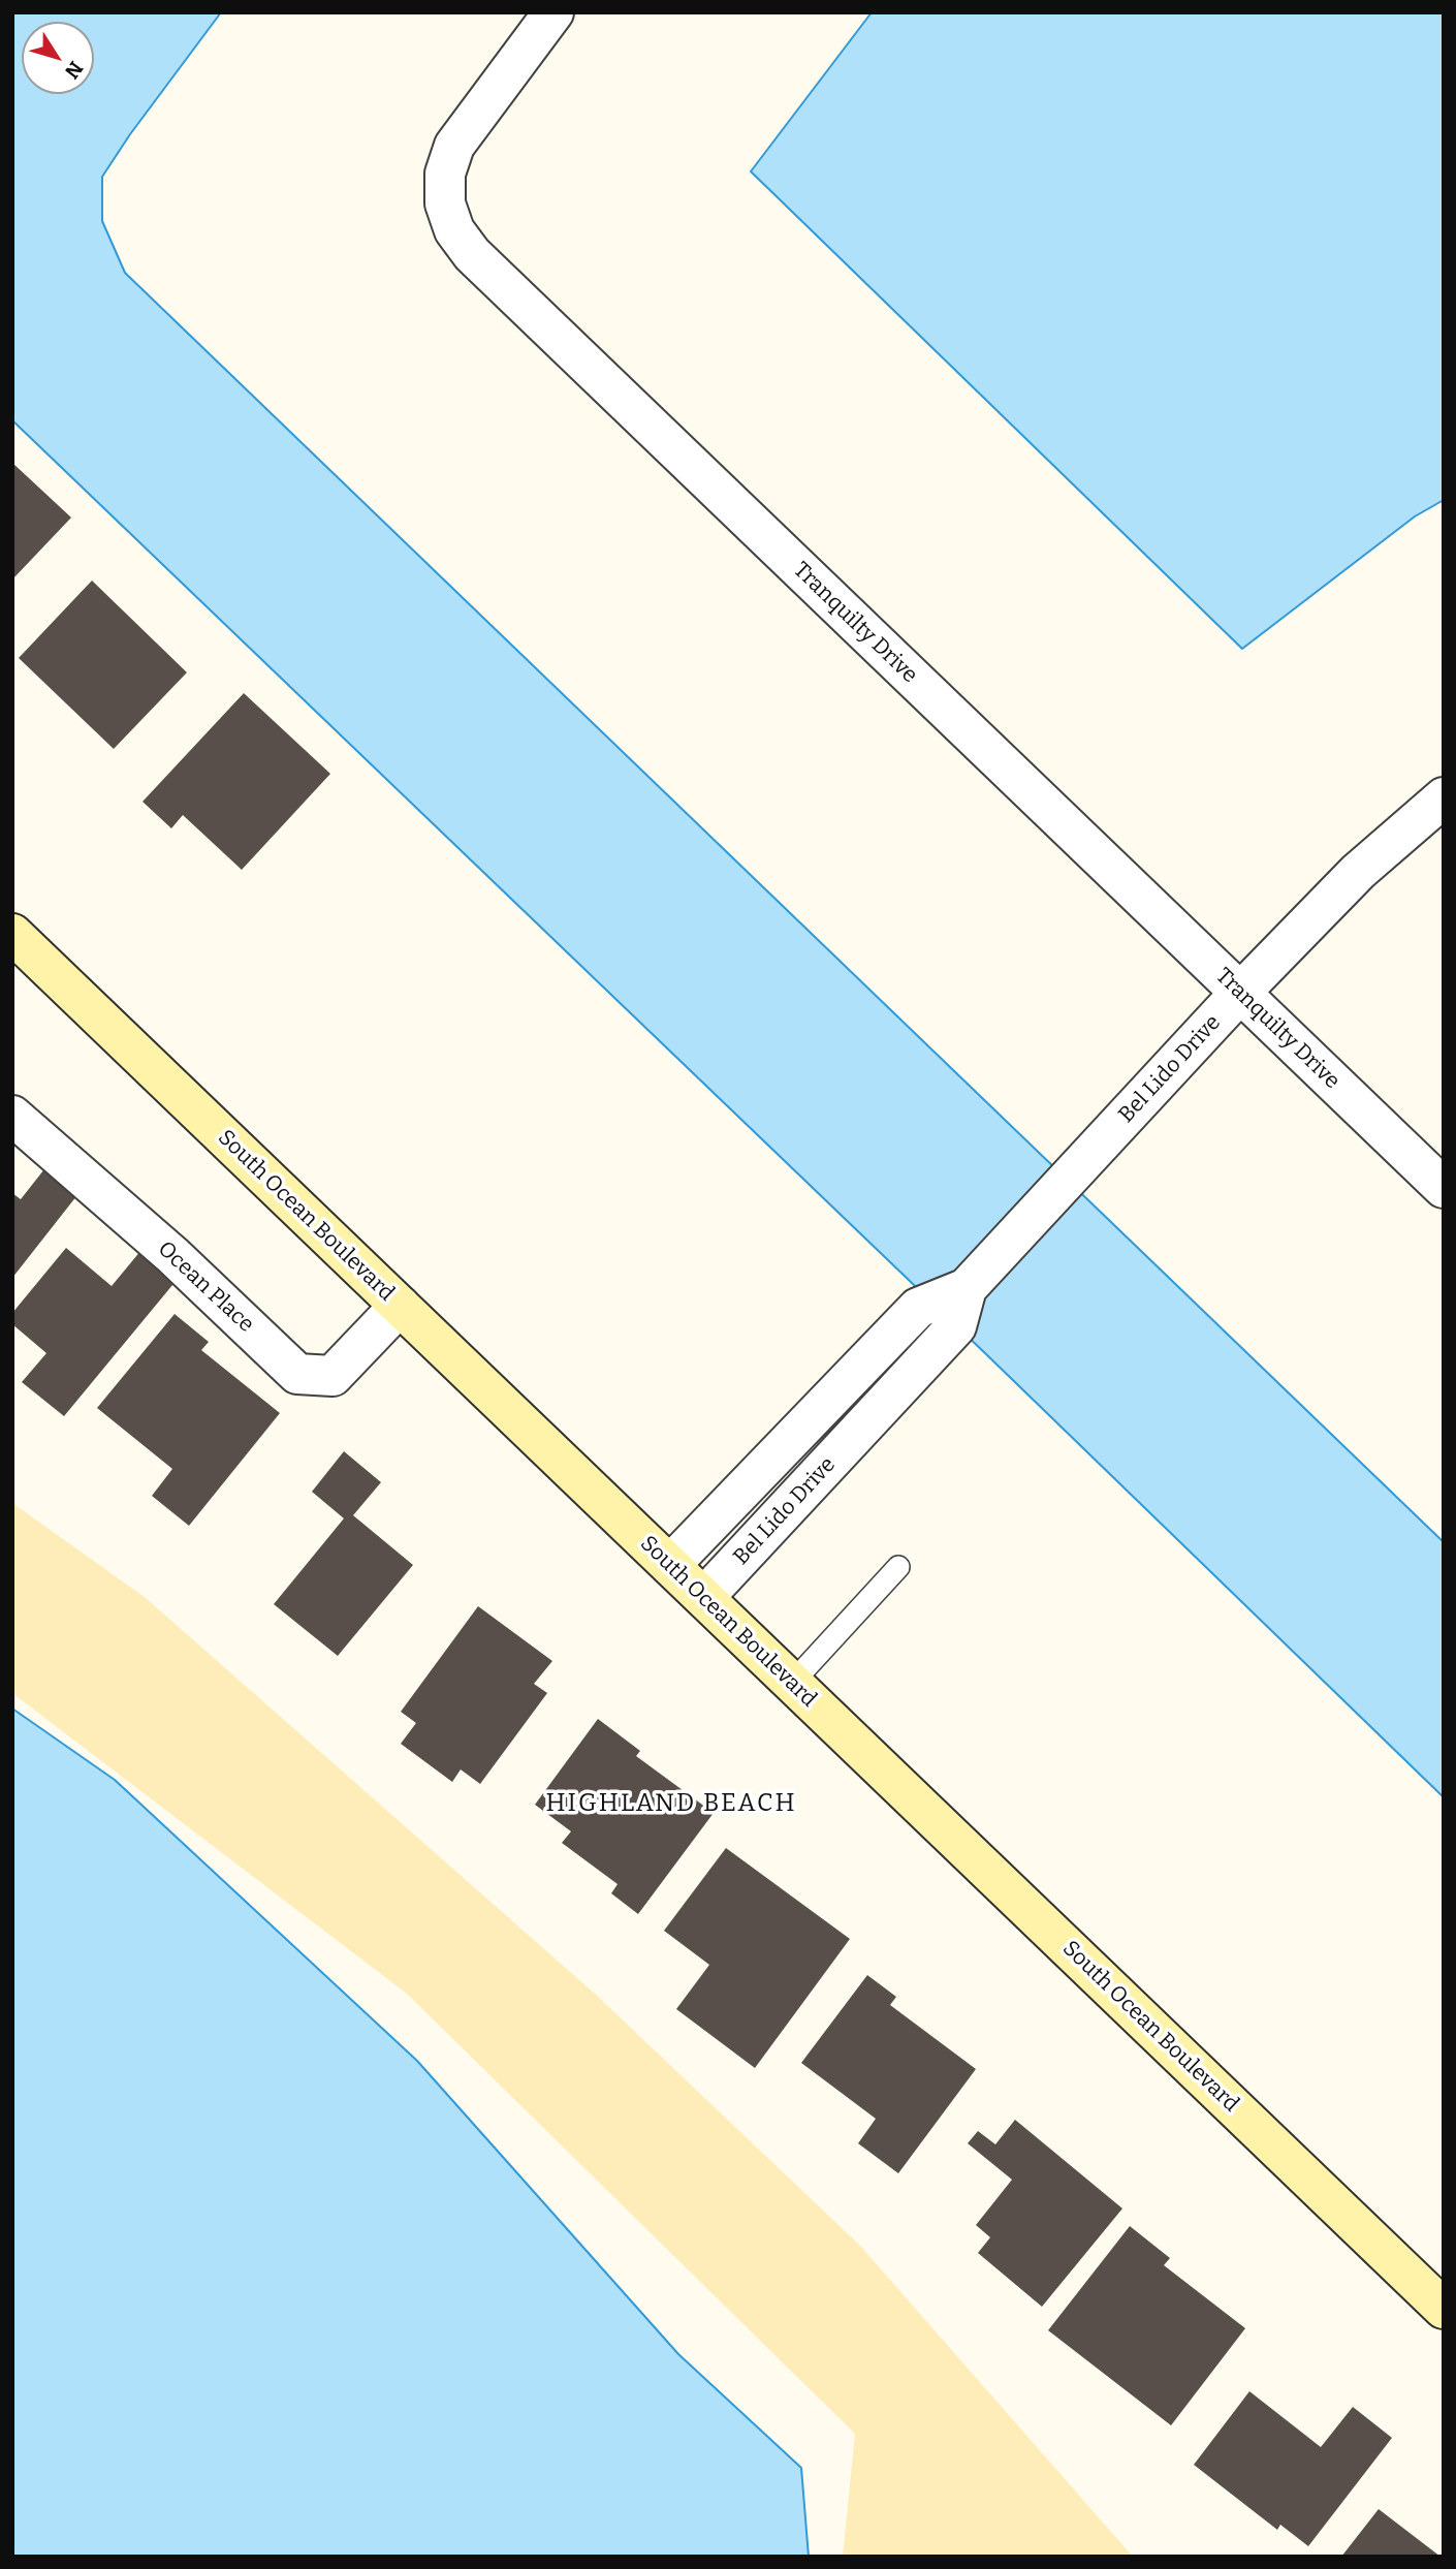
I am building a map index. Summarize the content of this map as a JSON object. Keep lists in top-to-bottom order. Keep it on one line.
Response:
{"streets":{"main road":["South Ocean Boulevard"],"street":["Tranquilty Drive","Bel Lido Drive","Ocean Place"]},"crossings":[["Tranquilty Drive","Bel Lido Drive"],["Bel Lido Drive","South Ocean Boulevard"],["South Ocean Boulevard","Ocean Place"]],"districts":["HIGHLAND BEACH"],"north":"bottom right"}
